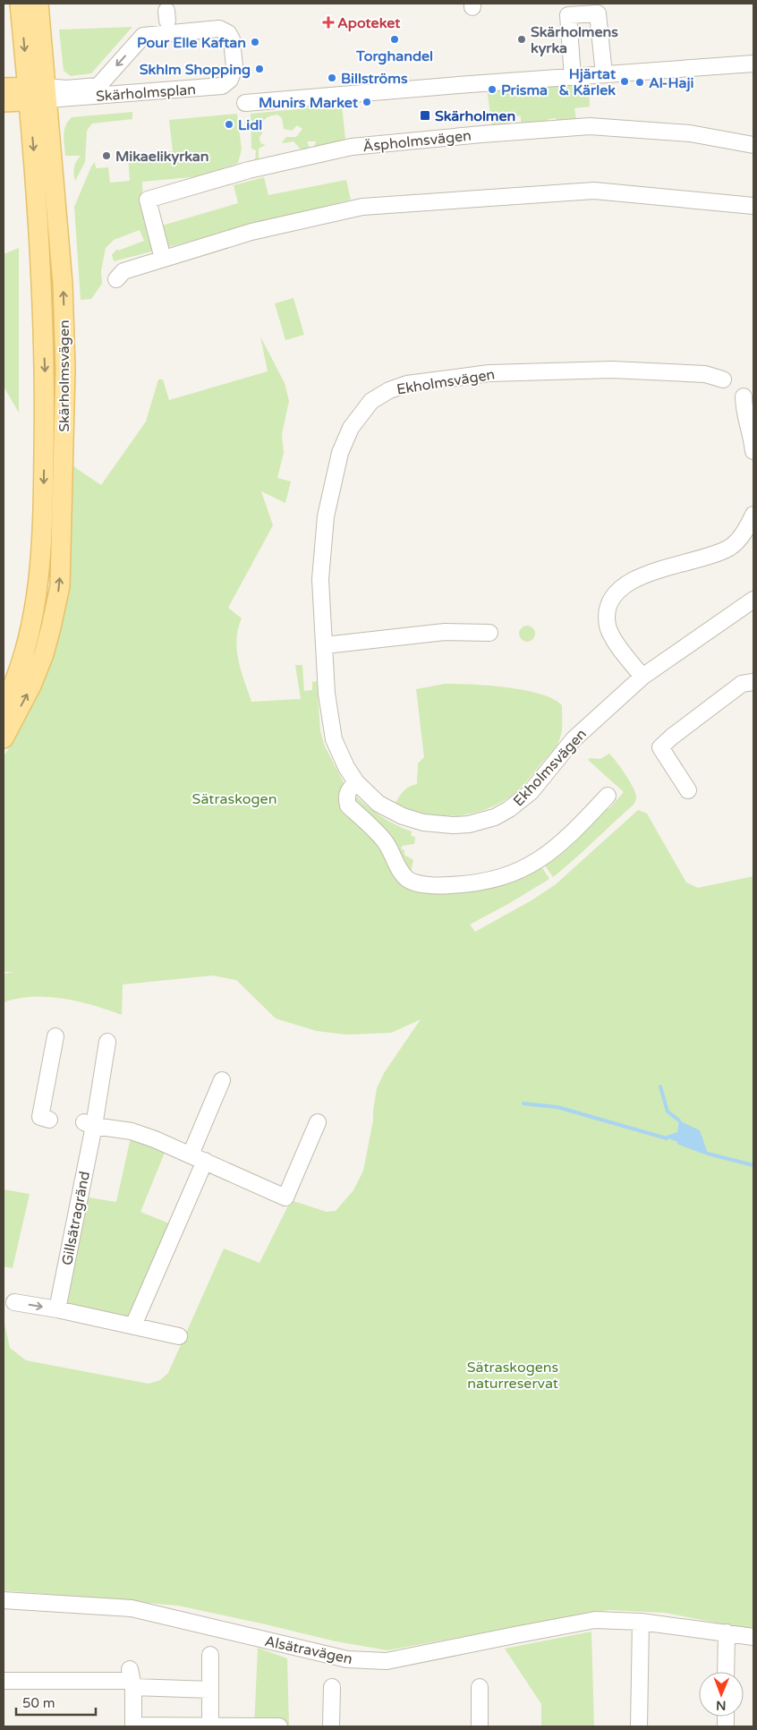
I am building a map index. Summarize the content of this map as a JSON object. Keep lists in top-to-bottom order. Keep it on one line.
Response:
{"streets":{"main road":["Skärholmsvägen"],"street":["Skärholmsplan","Äspholmsvägen","Ekholmsvägen","Gillsätragränd","Alsätravägen"]},"crossings":[["Skärholmsplan","Skärholmsvägen"]],"parks":["Sätraskogen","Sätraskogens naturreservat"],"places":{"health":["Apoteket"],"other":["Torghandel","Skärholmens kyrka","Pour Elle Kaftan","Skhlm Shopping","Billströms","Hjärtat & Kärlek","Al-Haji","Prisma","Munirs Market","Lidl","Mikaelikyrkan"],"transit":["Skärholmen"]},"scale_bar":"50 m","north":"bottom"}
